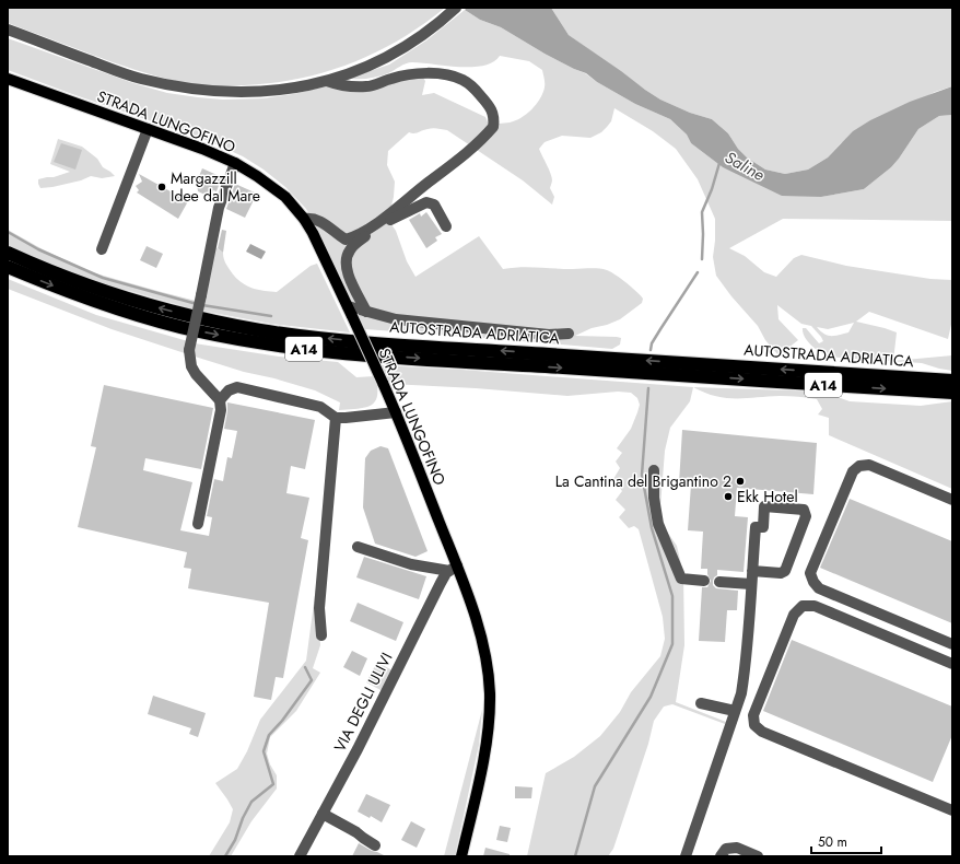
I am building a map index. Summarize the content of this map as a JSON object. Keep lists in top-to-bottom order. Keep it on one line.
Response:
{"streets":{"highway":["AUTOSTRADA ADRIATICA","A14"],"main road":["STRADA LUNGOFINO"],"street":["VIA DEGLI ULIVI"]},"crossings":[["STRADA LUNGOFINO","VIA DEGLI ULIVI"]],"water":["Saline"],"places":["Margazzill Idee dal Mare","La Cantina del Brigantino 2","Ekk Hotel"],"scale_bar":"50 m"}
